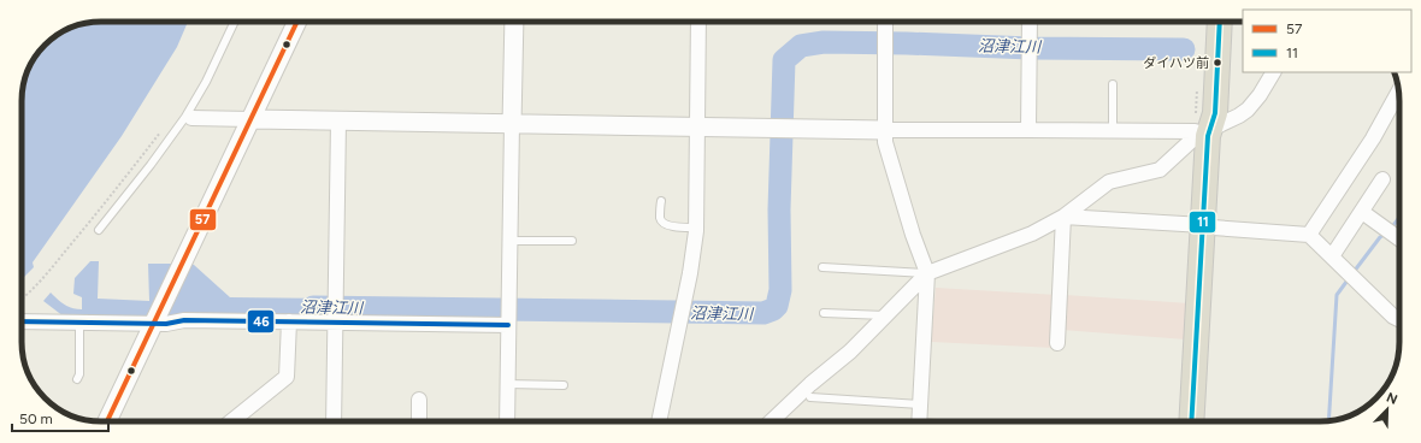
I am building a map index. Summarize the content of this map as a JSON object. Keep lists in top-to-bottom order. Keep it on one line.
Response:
{"water":["沼津江川"],"places":["ダイハツ前"],"lines":["transit line 57","transit line 11","transit line 46"],"legend":["57","11"],"scale_bar":"50 m","north":"top right"}
